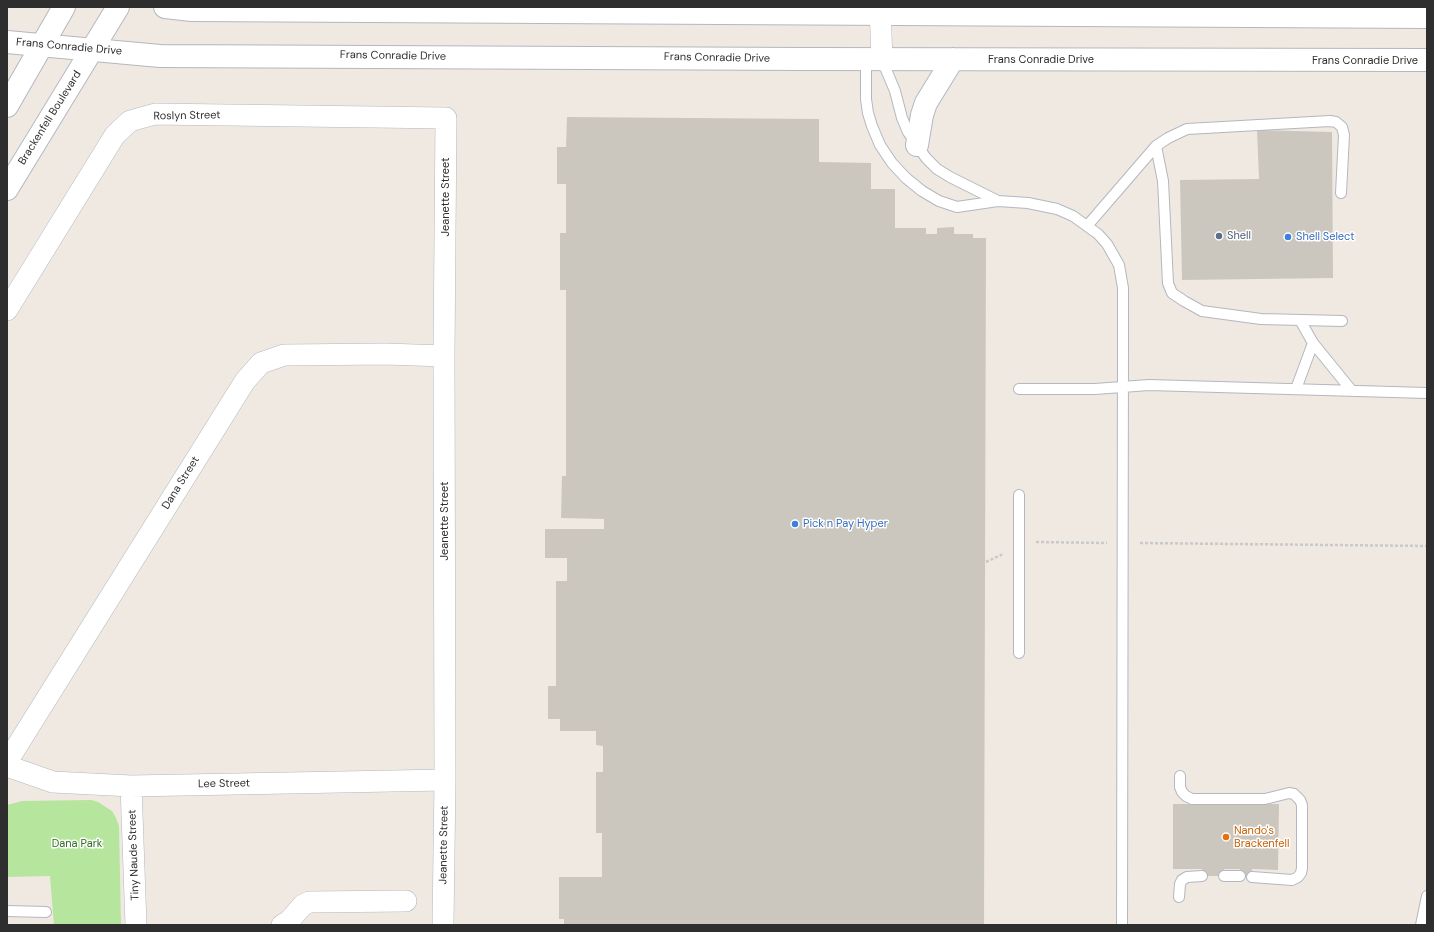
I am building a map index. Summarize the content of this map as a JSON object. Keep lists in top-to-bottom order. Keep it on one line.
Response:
{"streets":{"street":["Frans Conradie Drive","Roslyn Street","Brackenfell Boulevard","Jeanette Street","Dana Street","Lee Street","Tiny Naude Street"]},"crossings":[["Frans Conradie Drive","Brackenfell Boulevard"],["Roslyn Street","Jeanette Street"],["Jeanette Street","Dana Street"],["Jeanette Street","Lee Street"],["Lee Street","Tiny Naude Street"]],"parks":["Dana Park"],"places":["Shell","Shell Select","Pick n Pay Hyper","Nando's Brackenfell"]}
